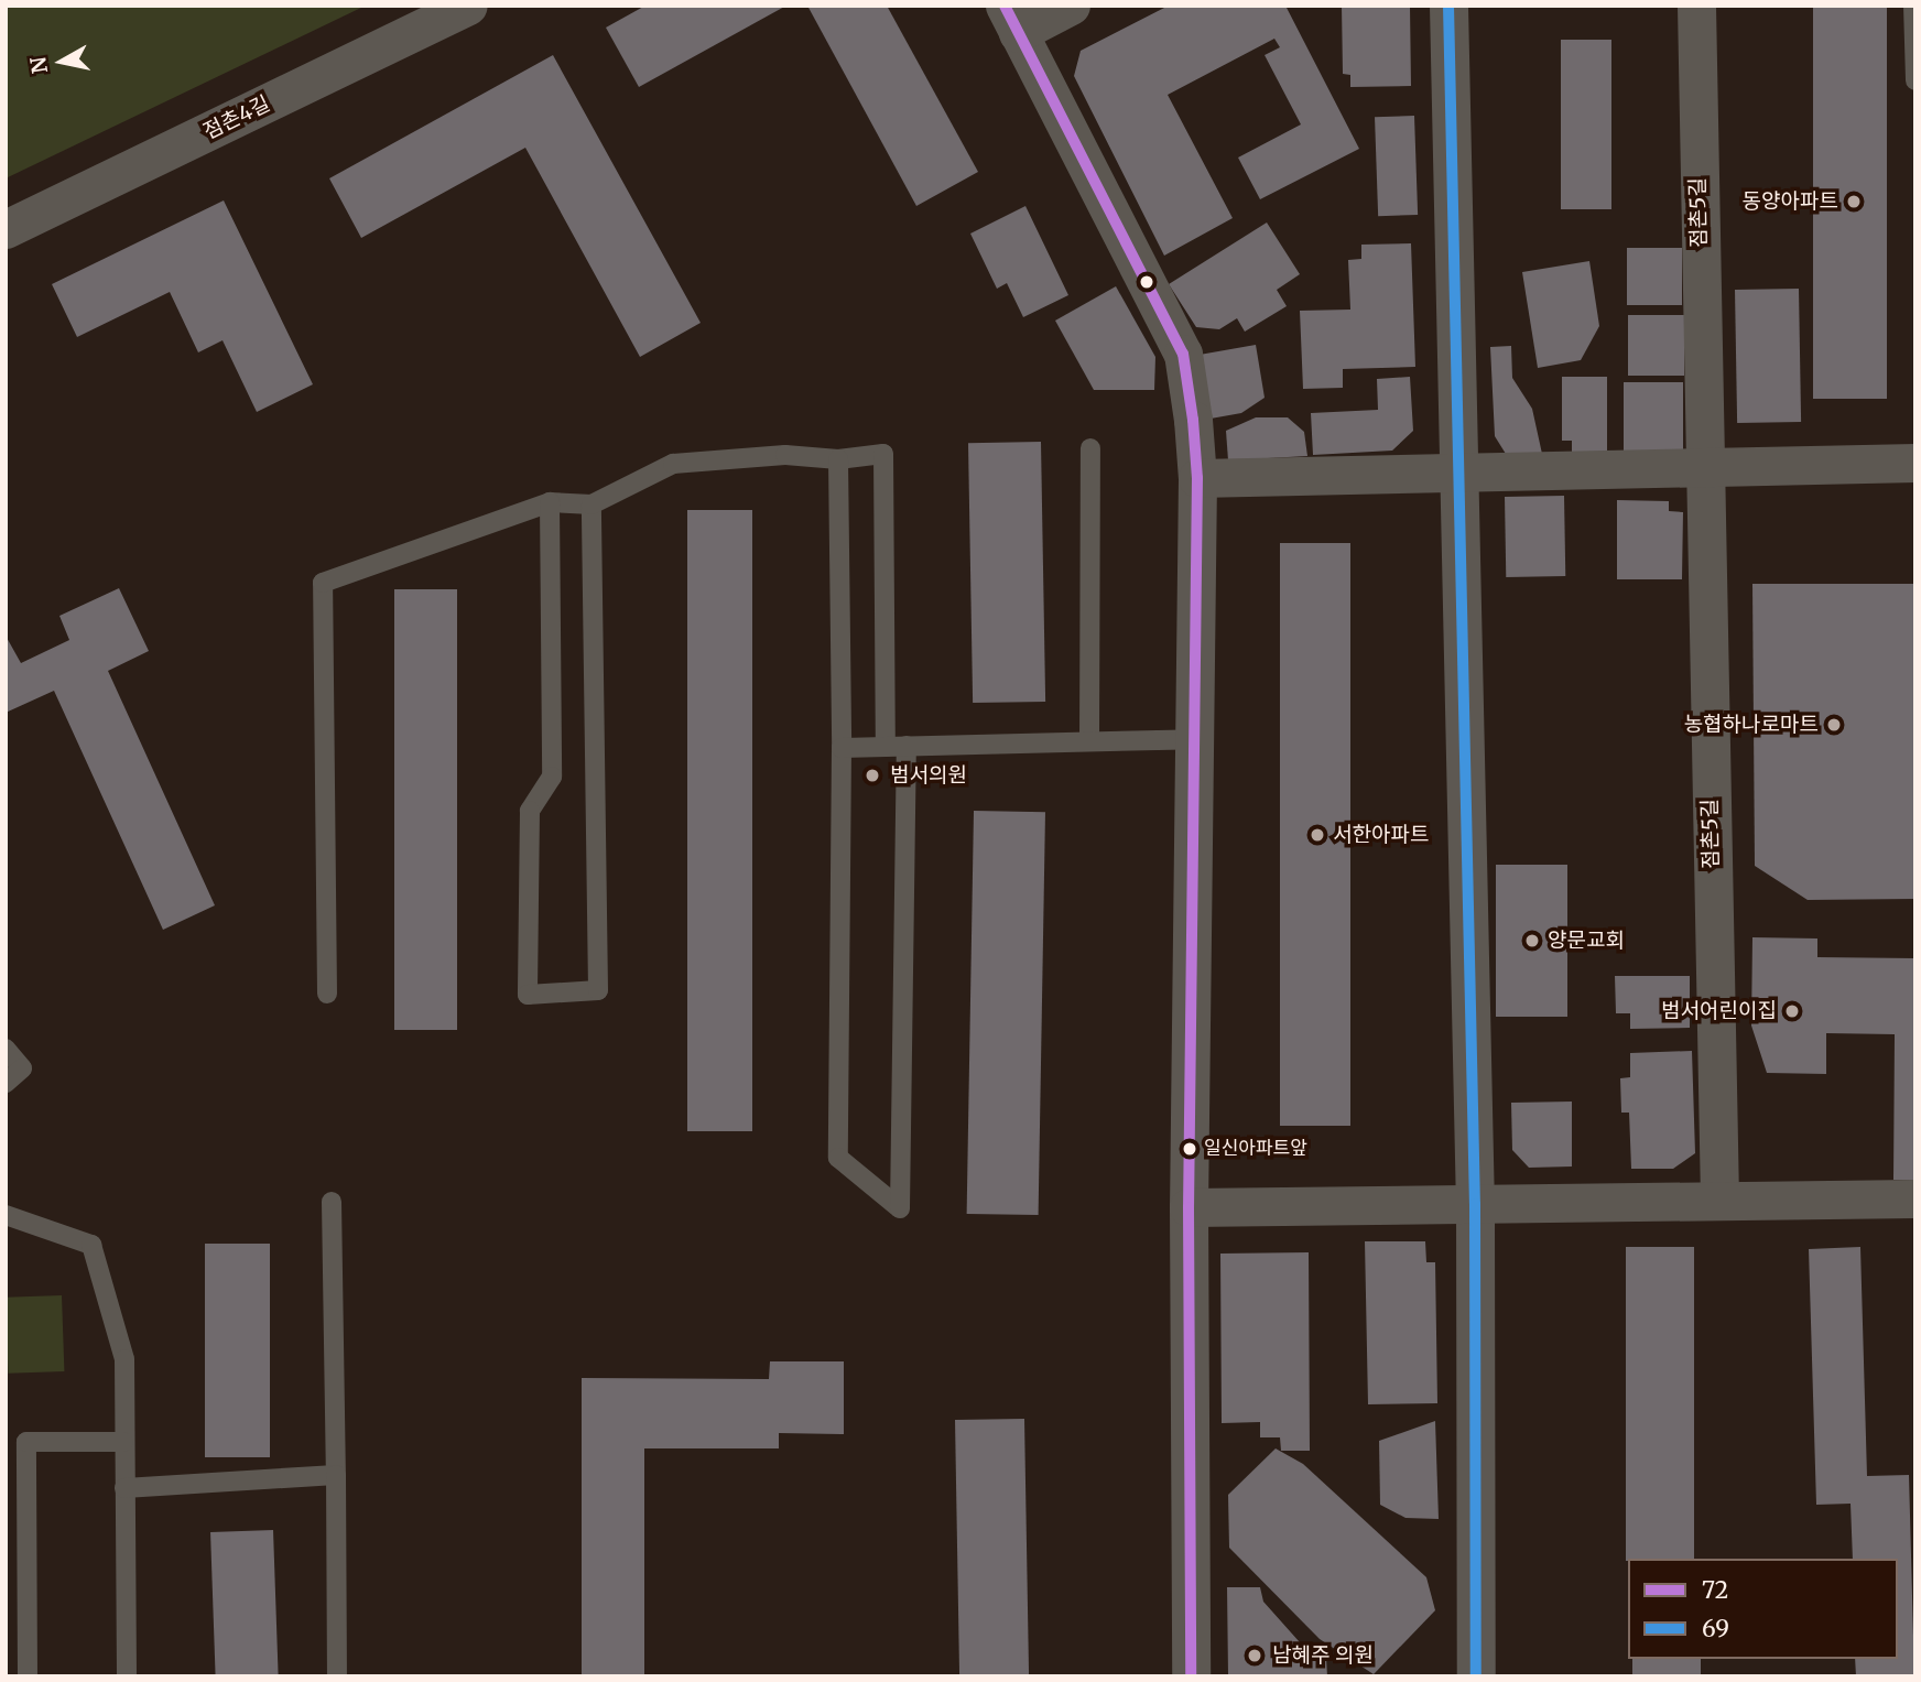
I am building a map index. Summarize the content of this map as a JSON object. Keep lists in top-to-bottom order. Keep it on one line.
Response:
{"streets":{"street":["점촌4길","점촌5길"]},"places":["동양아파트","농협하나로마트","범서의원","서한아파트","양문교회","범서어린이집","일신아파트앞","남혜주 의원"],"lines":["transit line 72","transit line 69"],"legend":["72","69"],"north":"left"}
